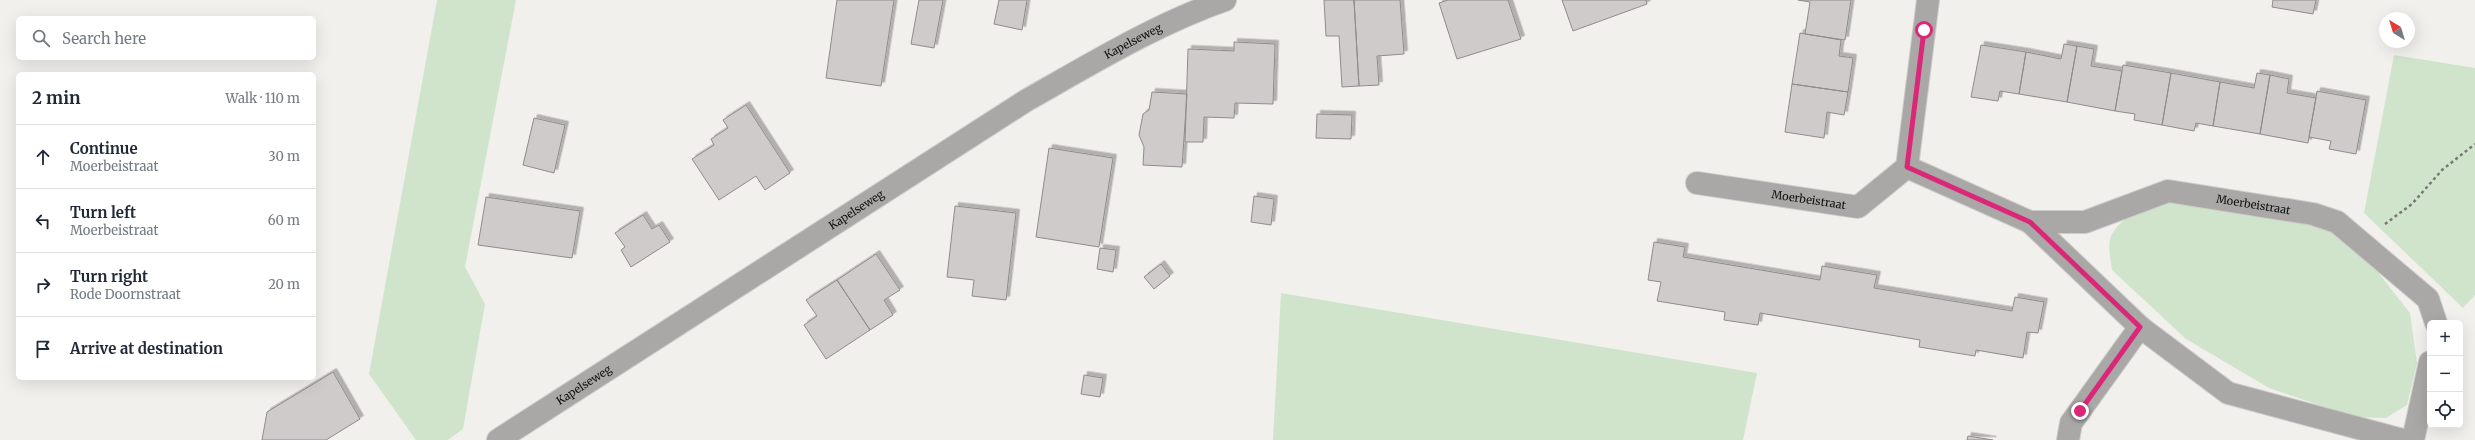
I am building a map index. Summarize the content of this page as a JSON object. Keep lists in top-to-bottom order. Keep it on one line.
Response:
{"streets":{"street":["Kapelseweg","Moerbeistraat"]},"north":"top left","page":{"search":"Search here","heading":["2 min","Walk · 110 m"],"list":[["Continue","Moerbeistraat","30 m"],["Turn left","Moerbeistraat","60 m"],["Turn right","Rode Doornstraat","20 m"],"Arrive at destination"],"map_buttons":["+","−"]}}
